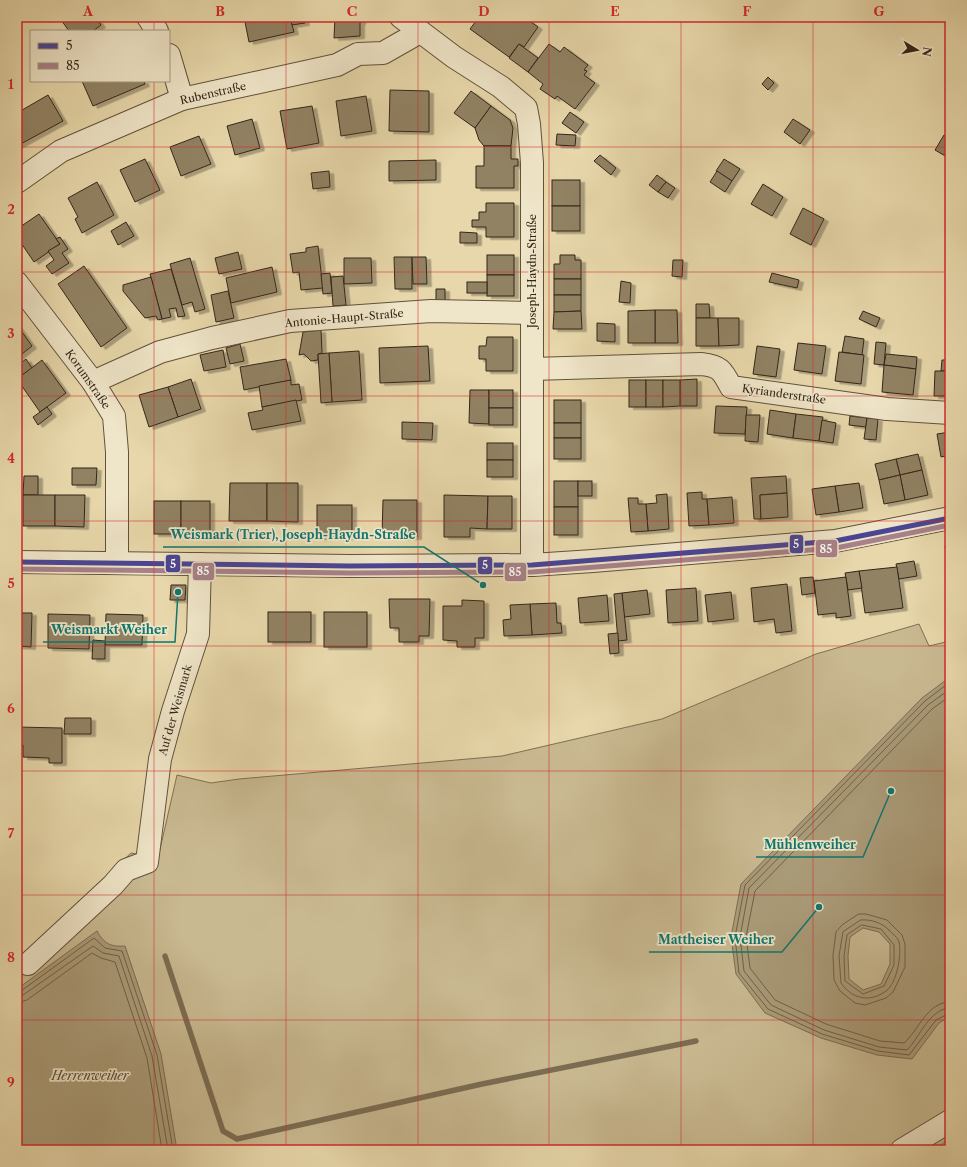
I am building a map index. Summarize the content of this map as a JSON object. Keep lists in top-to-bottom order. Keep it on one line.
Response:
{"streets":{"street":["Rubenstraße","Joseph-Haydn-Straße","Antonie-Haupt-Straße","Korumstraße","Kyrianderstraße","Auf der Weismark"]},"crossings":[["Rubenstraße","Joseph-Haydn-Straße"],["Joseph-Haydn-Straße","Antonie-Haupt-Straße"],["Joseph-Haydn-Straße","Kyrianderstraße"],["Antonie-Haupt-Straße","Korumstraße"]],"water":["Herrenweiher"],"places":["Weismark (Trier), Joseph-Haydn-Straße","Weismarkt Weiher","Mühlenweiher","Mattheiser Weiher"],"lines":["transit line 5","transit line 85"],"legend":["5","85"],"north":"right","grid":{"columns":["A","B","C","D","E","F","G"],"rows":["1","2","3","4","5","6","7","8","9"]}}
